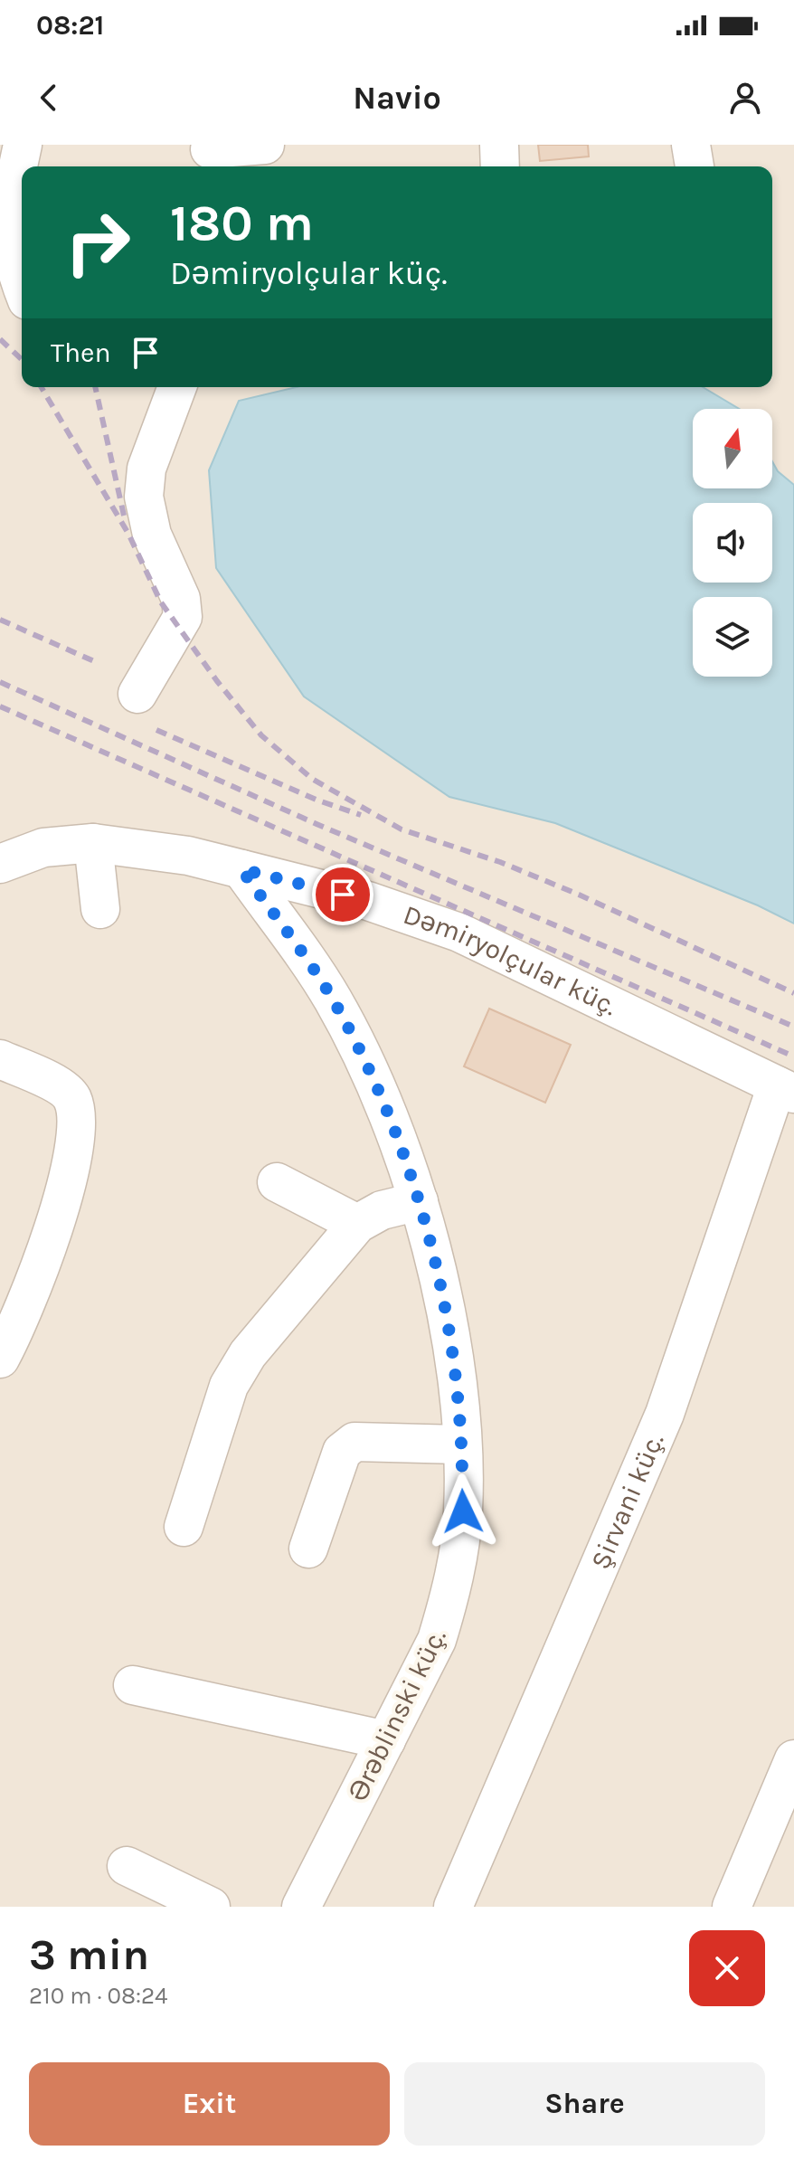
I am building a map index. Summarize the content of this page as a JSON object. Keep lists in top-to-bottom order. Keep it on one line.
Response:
{"streets":{"street":["Dəmiryolçular küç.","Şirvani küç.","Ərəblinski küç."]},"crossings":[["Dəmiryolçular küç.","Şirvani küç."],["Dəmiryolçular küç.","Ərəblinski küç."]],"north":"top","page":{"status":"08:21","header":"Navio","turn":["180 m","Dəmiryolçular küç."],"then":"Then","heading":["3 min","210 m · 08:24"],"buttons":["Exit","Share"]}}
